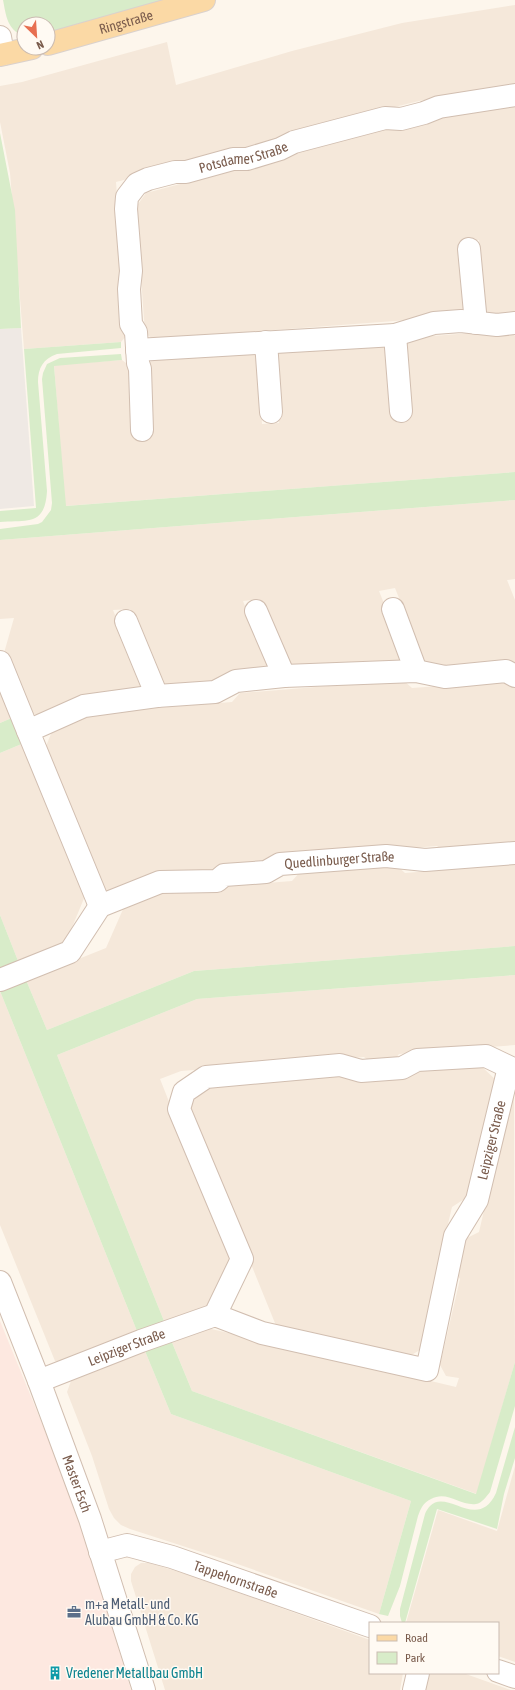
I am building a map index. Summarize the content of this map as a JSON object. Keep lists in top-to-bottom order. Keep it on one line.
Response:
{"streets":{"main road":["Ringstraße"],"street":["Potsdamer Straße","Quedlinburger Straße","Leipziger Straße","Master Esch","Tappehornstraße"]},"crossings":[["Leipziger Straße","Master Esch"],["Master Esch","Tappehornstraße"]],"places":{"office":["m+a Metall- und Alubau GmbH & Co. KG"],"building":["Vredener Metallbau GmbH"]},"legend":["Road","Park"],"north":"bottom right"}
